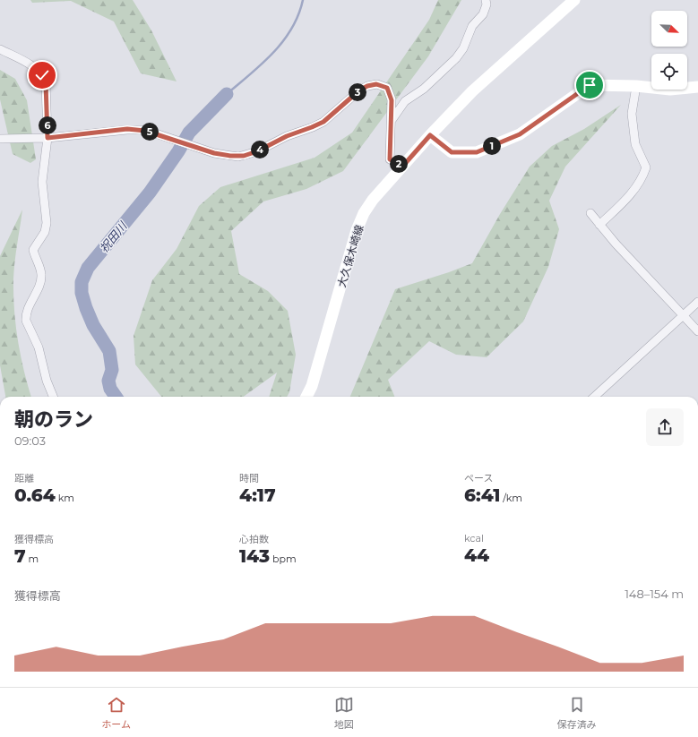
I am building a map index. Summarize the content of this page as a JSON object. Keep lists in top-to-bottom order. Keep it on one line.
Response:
{"streets":{"main road":["大久保木崎線"]},"water":["祝田川"],"north":"bottom right","page":{"pins":["3","6","5","1","4","2"],"heading":["朝のラン","09:03"],"stats":[["距離","0.64 km"],["時間","4:17"],["ペース","6:41 /km"],["獲得標高","7 m"],["心拍数","143 bpm"],["kcal","44"]],"chart":["獲得標高","148–154 m"],"tabs":["ホーム","地図","保存済み"]}}
